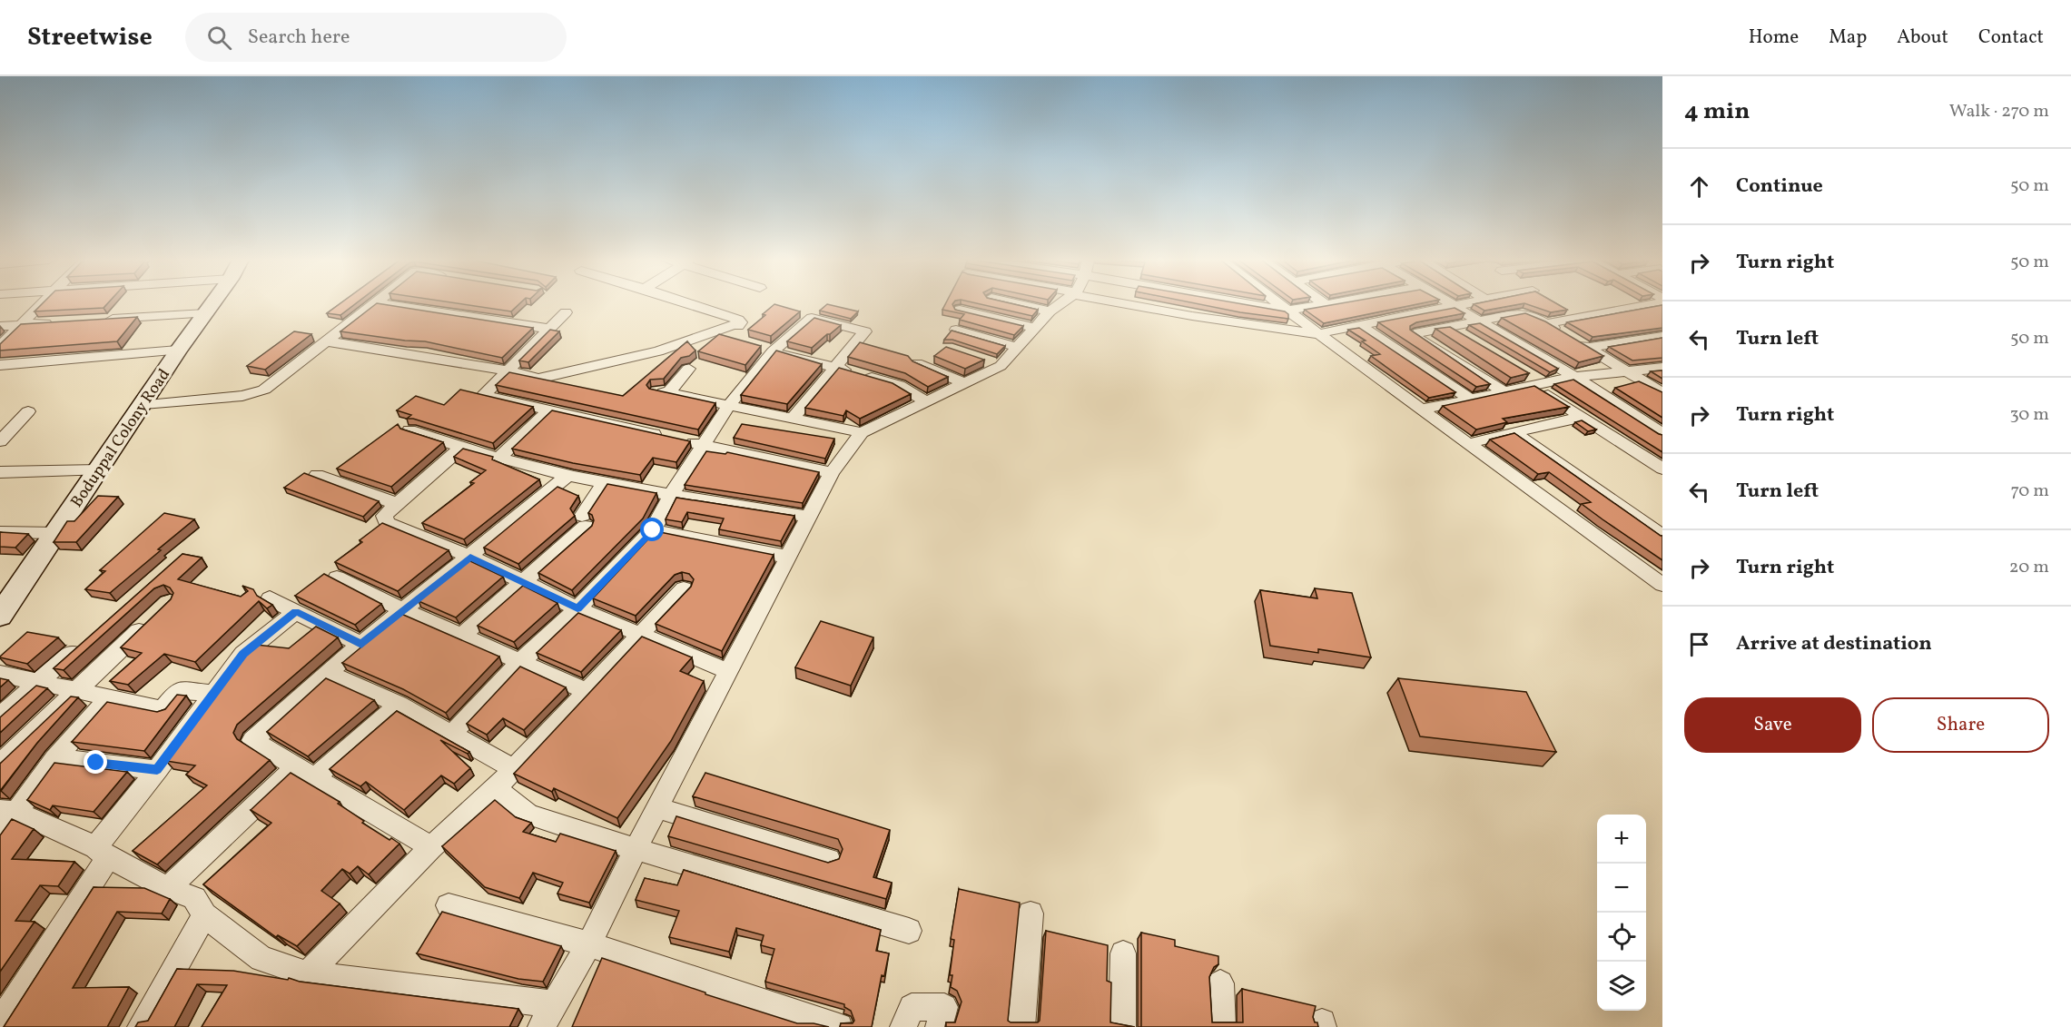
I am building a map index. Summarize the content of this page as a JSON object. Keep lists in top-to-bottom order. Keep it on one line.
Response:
{"streets":{"street":["Boduppal Colony Road"]},"page":{"header":"Streetwise","search":"Search here","nav":["Home","Map","About","Contact"],"heading":["4 min","Walk · 270 m"],"list":[["Continue","50 m"],["Turn right","50 m"],["Turn left","50 m"],["Turn right","30 m"],["Turn left","70 m"],["Turn right","20 m"],"Arrive at destination"],"buttons":["Save","Share"],"map_buttons":["+","−"]}}
